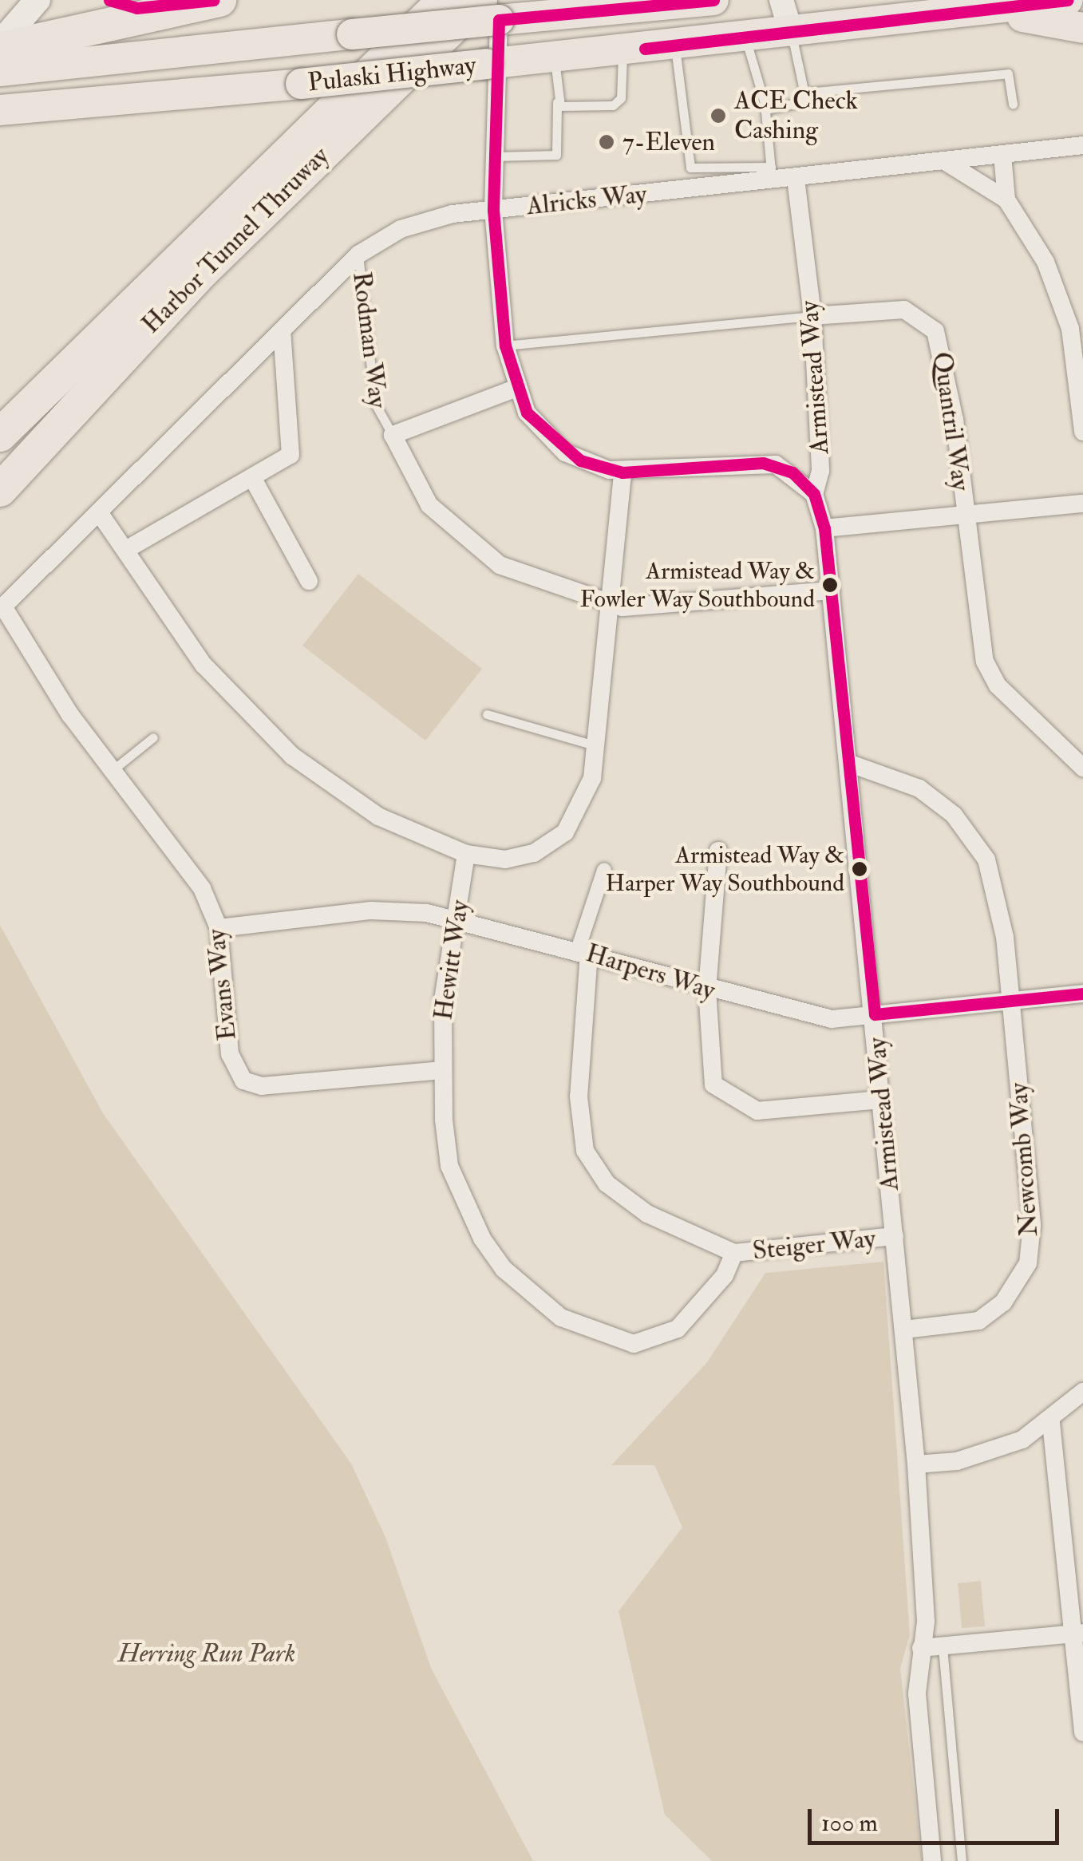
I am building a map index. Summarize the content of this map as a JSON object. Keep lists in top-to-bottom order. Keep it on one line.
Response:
{"streets":{"highway":["Harbor Tunnel Thruway"],"main road":["Pulaski Highway"],"street":["Alricks Way","Rodman Way","Armistead Way","Quantril Way","Hewitt Way","Harpers Way","Evans Way","Newcomb Way","Steiger Way"]},"crossings":[["Pulaski Highway","Harbor Tunnel Thruway"],["Alricks Way","Rodman Way"],["Alricks Way","Armistead Way"],["Alricks Way","Evans Way"],["Rodman Way","Armistead Way"],["Armistead Way","Quantril Way"],["Armistead Way","Harpers Way"],["Armistead Way","Newcomb Way"],["Armistead Way","Steiger Way"],["Hewitt Way","Harpers Way"],["Hewitt Way","Evans Way"],["Hewitt Way","Steiger Way"],["Harpers Way","Evans Way"],["Harpers Way","Newcomb Way"],["Harpers Way","Steiger Way"]],"parks":["Herring Run Park"],"places":["ACE Check Cashing","7-Eleven","Armistead Way & Fowler Way Southbound","Armistead Way & Harper Way Southbound"],"scale_bar":"100 m"}
